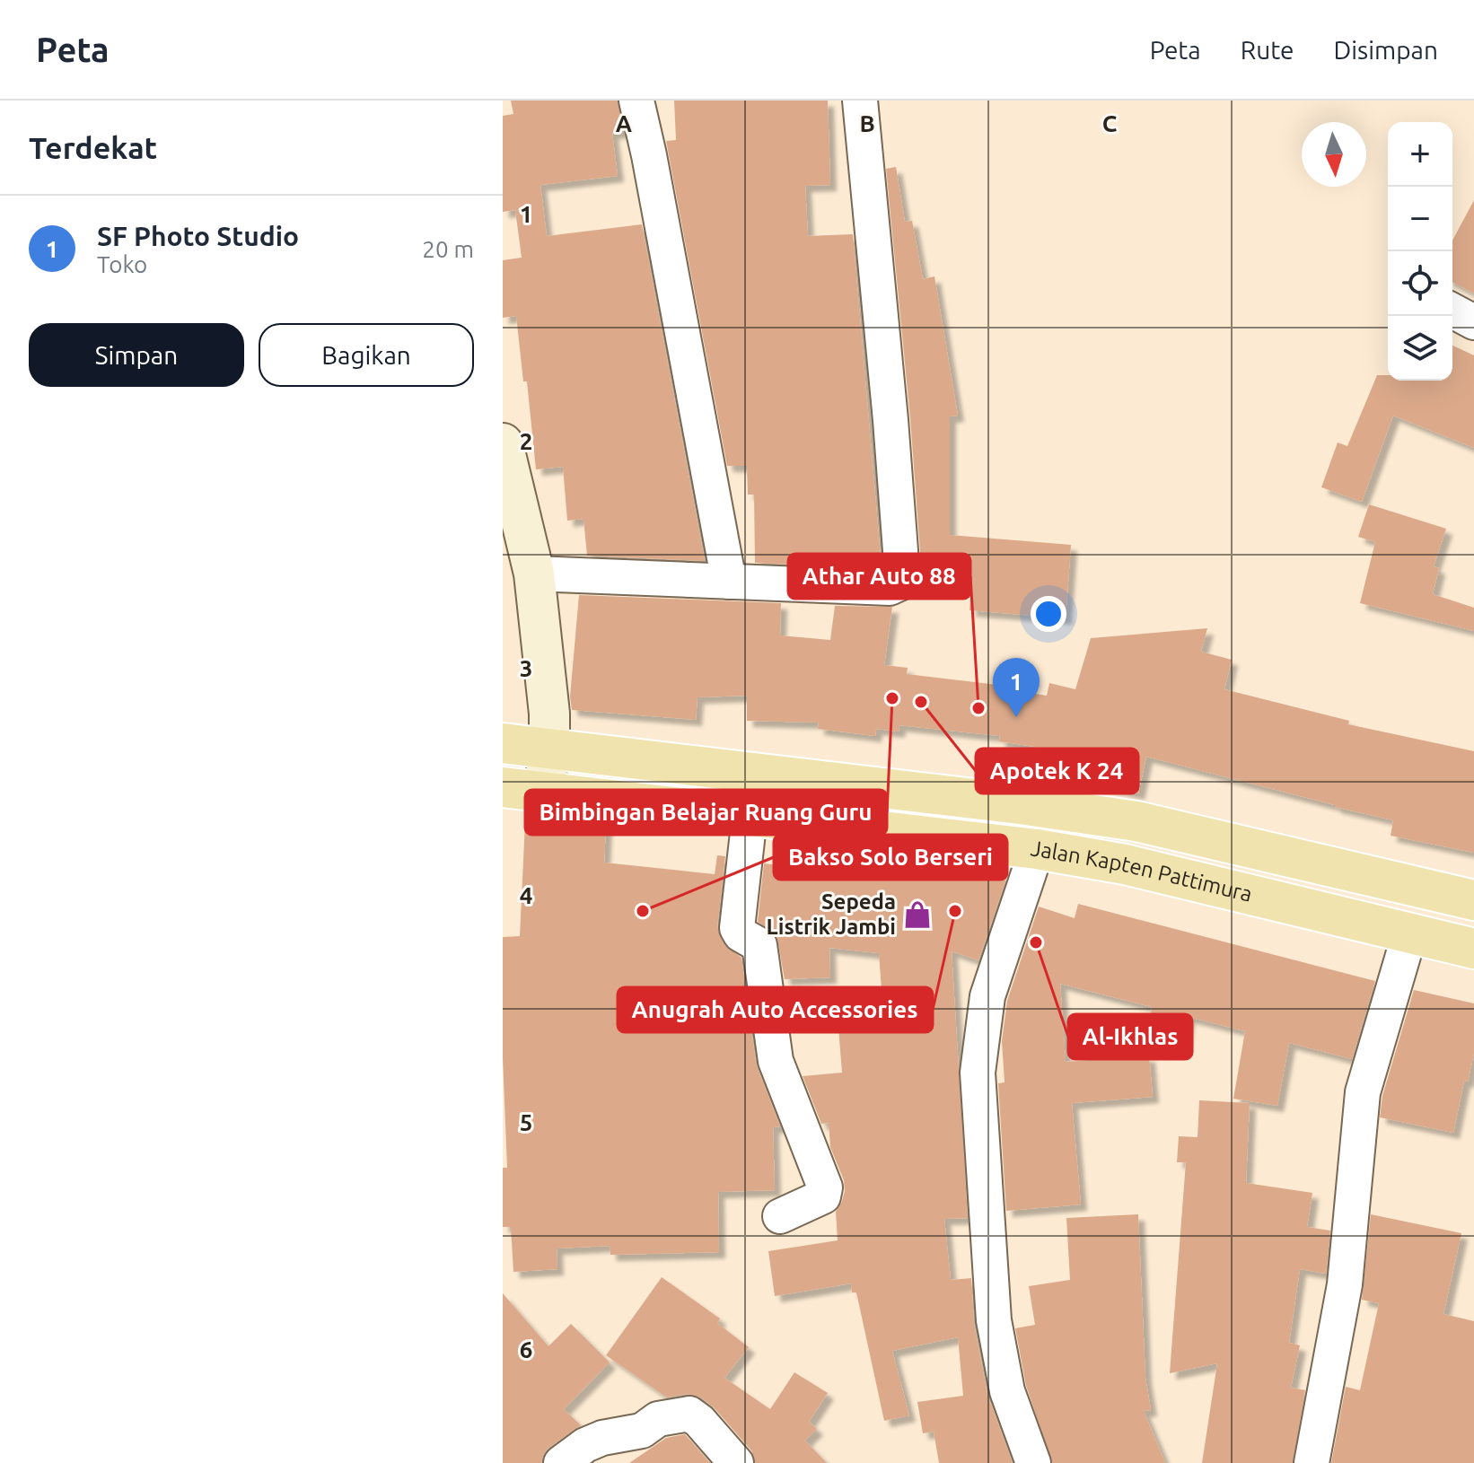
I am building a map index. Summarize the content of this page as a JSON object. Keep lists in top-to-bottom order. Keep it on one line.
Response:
{"streets":{"main road":["Jalan Kapten Pattimura"]},"places":{"other":["Bimbingan Belajar Ruang Guru","Apotek K 24","Athar Auto 88","Bakso Solo Berseri","Anugrah Auto Accessories","Al-Ikhlas"],"shop":["Sepeda Listrik Jambi"]},"north":"bottom","page":{"header":"Peta","nav":["Peta","Rute","Disimpan"],"heading":"Terdekat","map_buttons":["+","−"],"list":[{"mark":"1","name":"SF Photo Studio","note":"Toko","value":"20 m"}],"buttons":["Simpan","Bagikan"],"pins":"1"},"grid":{"columns":["A","B","C"],"rows":["1","2","3","4","5","6"]}}
